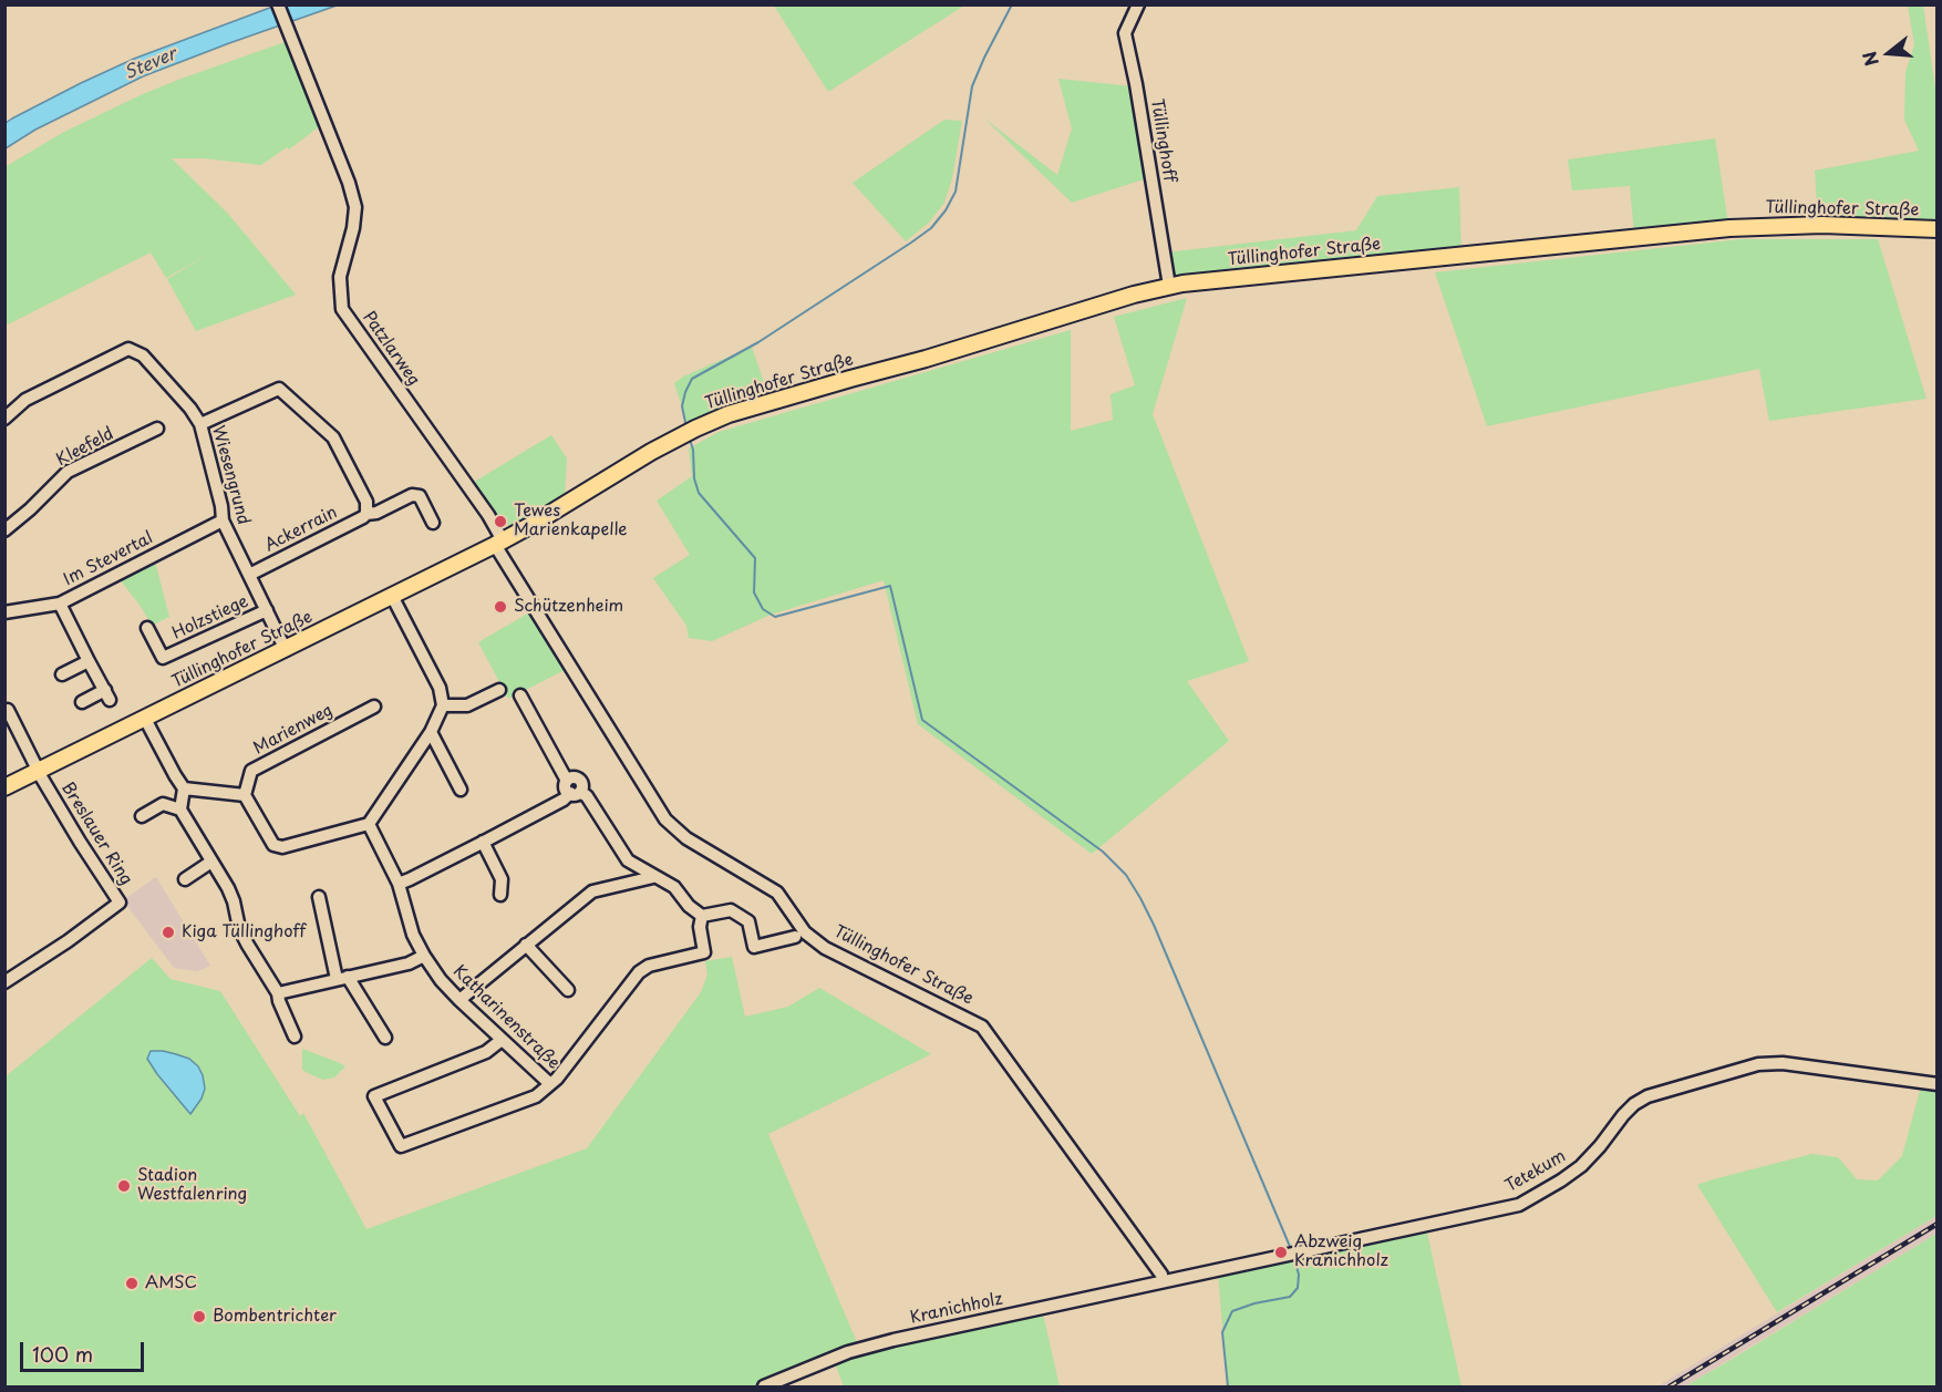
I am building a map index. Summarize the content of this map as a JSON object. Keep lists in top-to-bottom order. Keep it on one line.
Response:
{"streets":{"main road":["Tüllinghofer Straße"],"street":["Tüllinghoff","Patzlarweg","Kleefeld","Wiesengrund","Ackerrain","Im Stevertal","Holzstiege","Marienweg","Breslauer Ring","Katharinenstraße","Tetekum","Kranichholz"]},"crossings":[["Tüllinghoff","Tüllinghofer Straße"],["Tüllinghofer Straße","Patzlarweg"],["Tüllinghofer Straße","Wiesengrund"],["Tüllinghofer Straße","Breslauer Ring"],["Tüllinghofer Straße","Tetekum"],["Tüllinghofer Straße","Kranichholz"],["Wiesengrund","Ackerrain"],["Wiesengrund","Im Stevertal"],["Wiesengrund","Holzstiege"],["Tetekum","Kranichholz"]],"water":["Stever"],"places":["Tewes Marienkapelle","Schützenheim","Kiga Tüllinghoff","Stadion Westfalenring","Abzweig Kranichholz","AMSC","Bombentrichter"],"scale_bar":"100 m","north":"left"}
